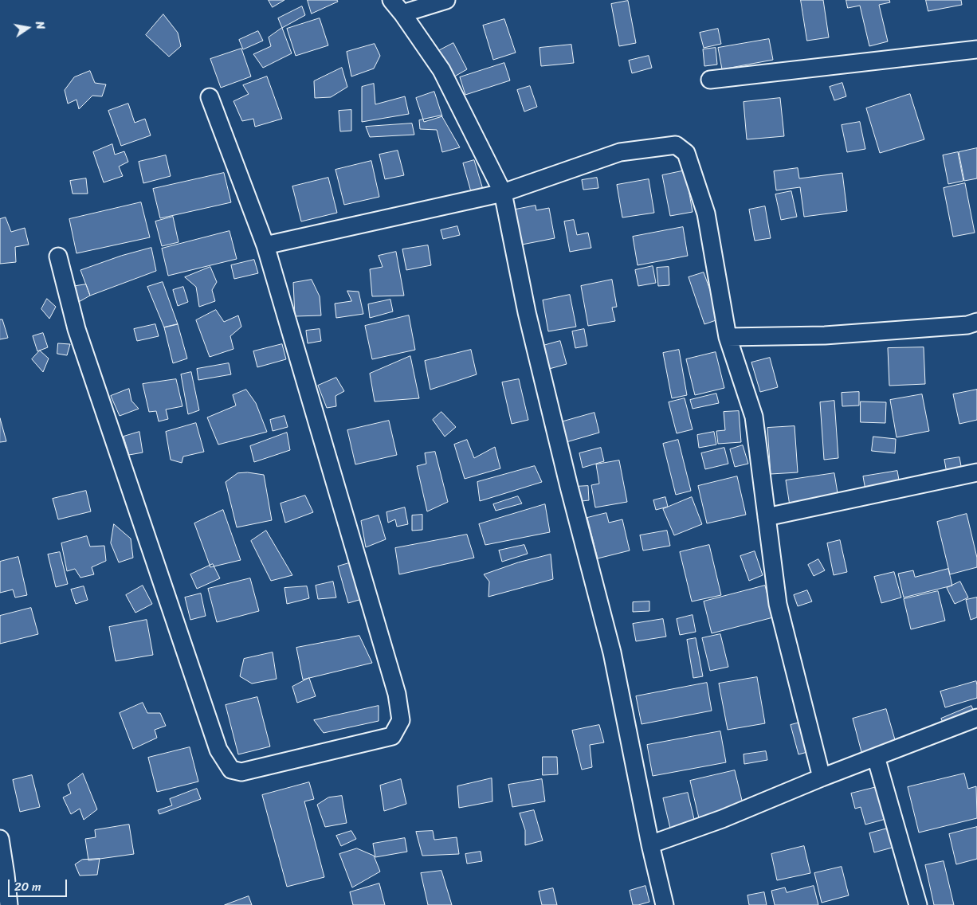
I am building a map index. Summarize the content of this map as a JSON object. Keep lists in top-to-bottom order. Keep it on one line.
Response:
{"scale_bar":"20 m","north":"right"}
